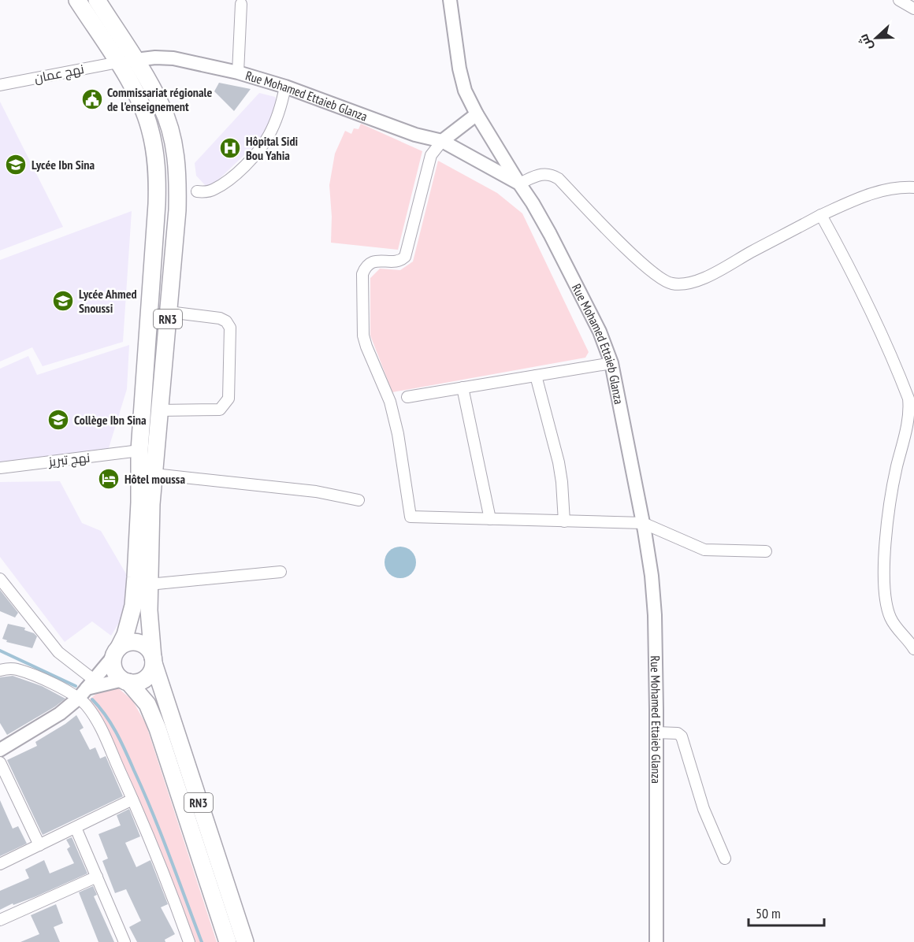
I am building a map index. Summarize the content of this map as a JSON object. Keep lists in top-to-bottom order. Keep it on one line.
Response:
{"streets":{"main road":["RN3"],"street":["نهج عمان","Rue Mohamed Ettaieb Glanza","نهج تبريز"]},"crossings":[["نهج عمان","Rue Mohamed Ettaieb Glanza"],["نهج عمان","RN3"],["Rue Mohamed Ettaieb Glanza","RN3"],["RN3","نهج تبريز"]],"places":{"public building":["Commissariat régionale de l'enseignement"],"hospital":["Hôpital Sidi Bou Yahia"],"school or university":["Lycée Ibn Sina","Lycée Ahmed Snoussi","Collège Ibn Sina"],"hotel":["Hôtel moussa"]},"scale_bar":"50 m","north":"left"}
